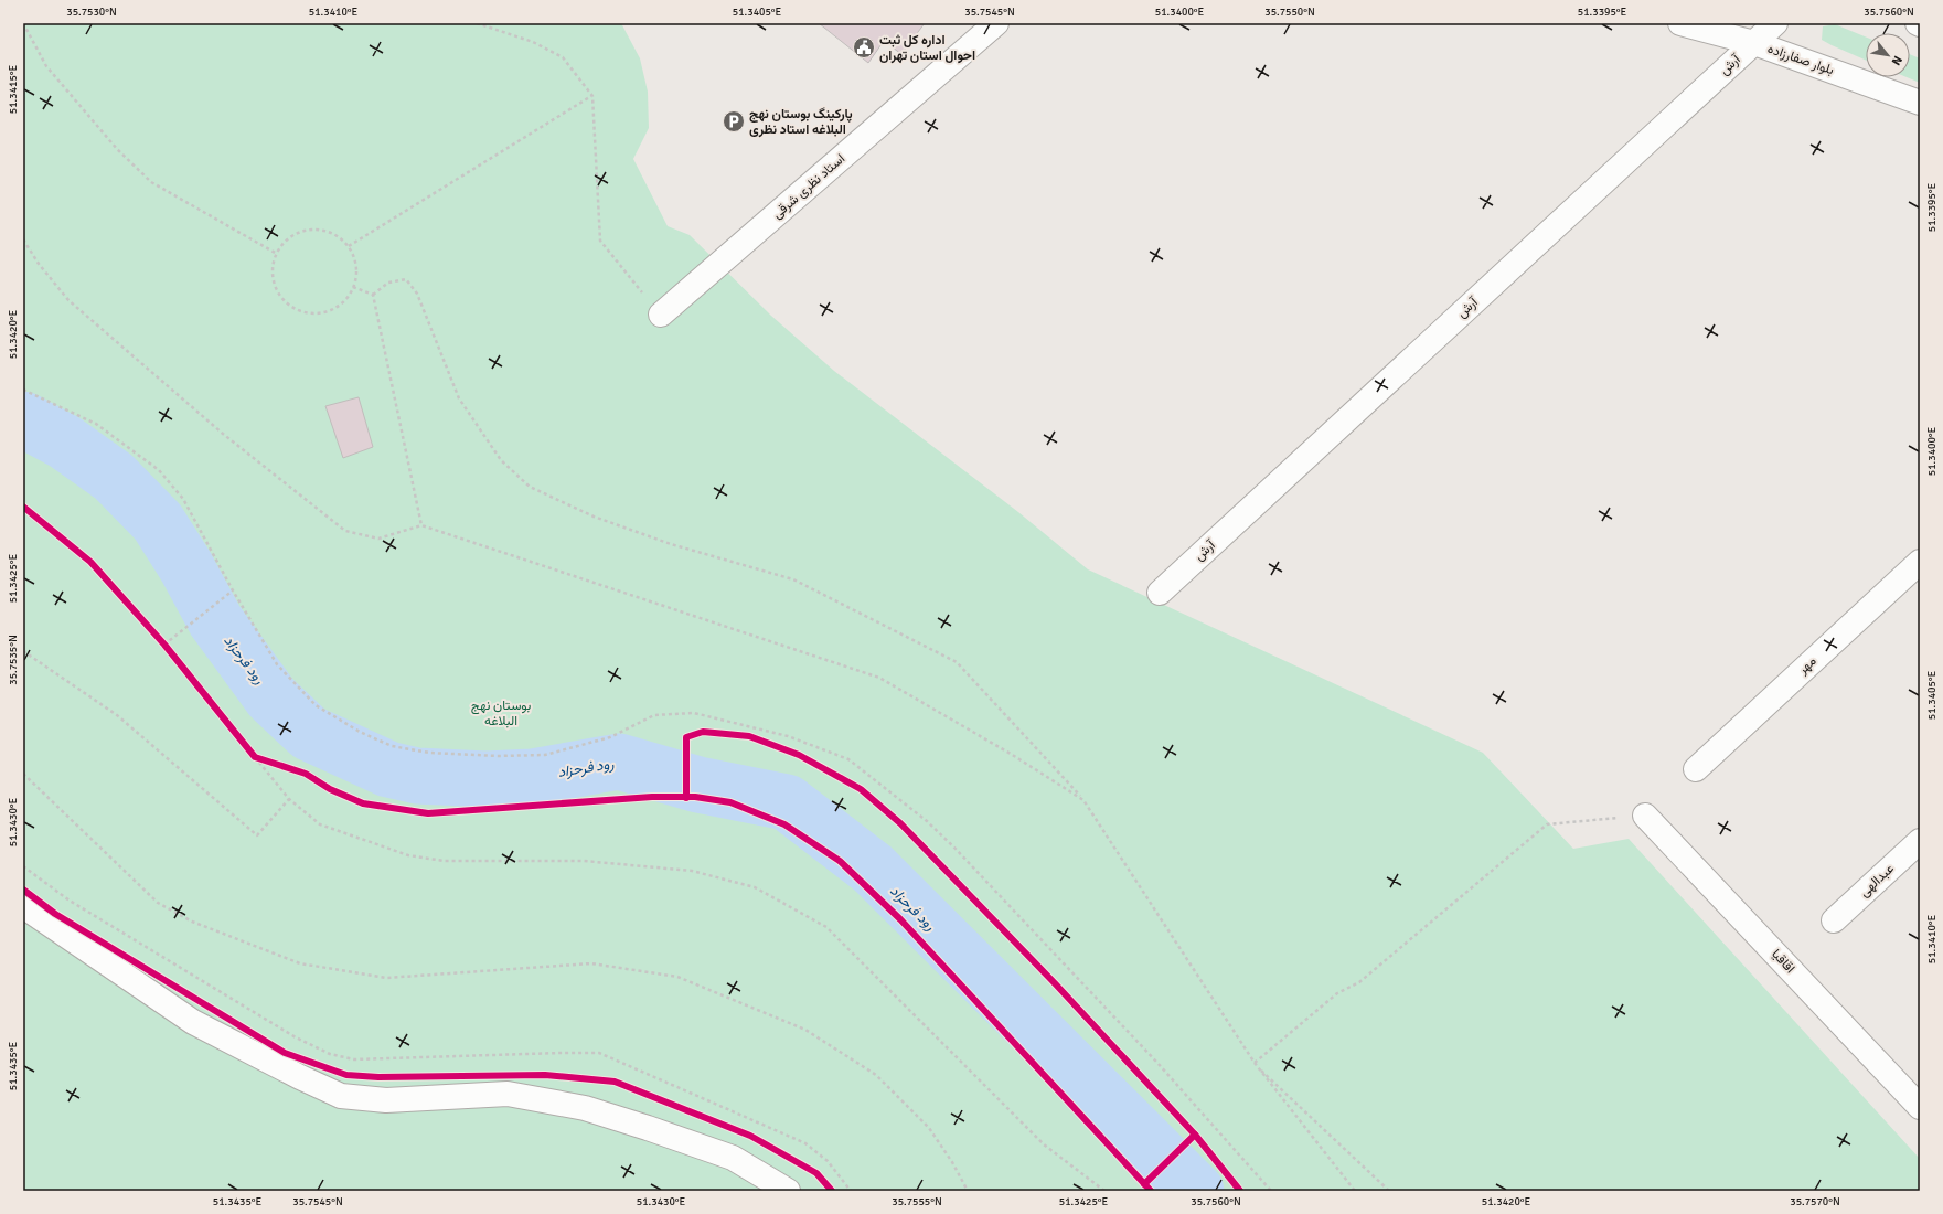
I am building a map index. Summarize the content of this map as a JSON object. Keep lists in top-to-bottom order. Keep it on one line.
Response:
{"streets":{"street":["بلوار صفارزاده","آرش","استاد نظری شرقی","مهر","عبدالهی","اقاقیا"]},"crossings":[["بلوار صفارزاده","آرش"]],"water":["رود فرحزاد"],"parks":["بوستان نهج البلاغه"],"places":{"public building":["اداره کل ثبت احوال استان تهران"],"parking":["پارکینگ بوستان نهج البلاغه استاد نظری"]},"north":"bottom right","coordinates":["35.7530°N","51.3410°E","51.3405°E","35.7545°N","51.3400°E","35.7550°N","51.3395°E","35.7560°N","51.3415°E","51.3420°E","51.3425°E","35.7535°N","51.3430°E","51.3435°E","35.7555°N","35.7570°N"]}
